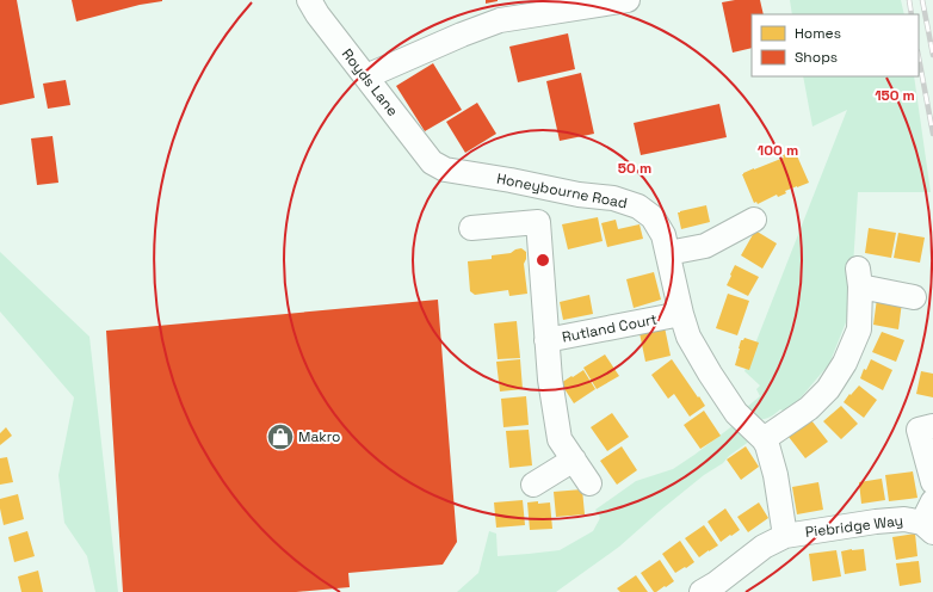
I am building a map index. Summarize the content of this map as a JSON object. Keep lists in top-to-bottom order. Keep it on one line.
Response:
{"streets":{"street":["Royds Lane","Honeybourne Road","Rutland Court","Piebridge Way"]},"crossings":[["Royds Lane","Honeybourne Road"],["Honeybourne Road","Rutland Court"],["Honeybourne Road","Piebridge Way"]],"places":{"shop":["Makro"]},"legend":["Homes","Shops"],"rings":["150 m","100 m","50 m"]}
